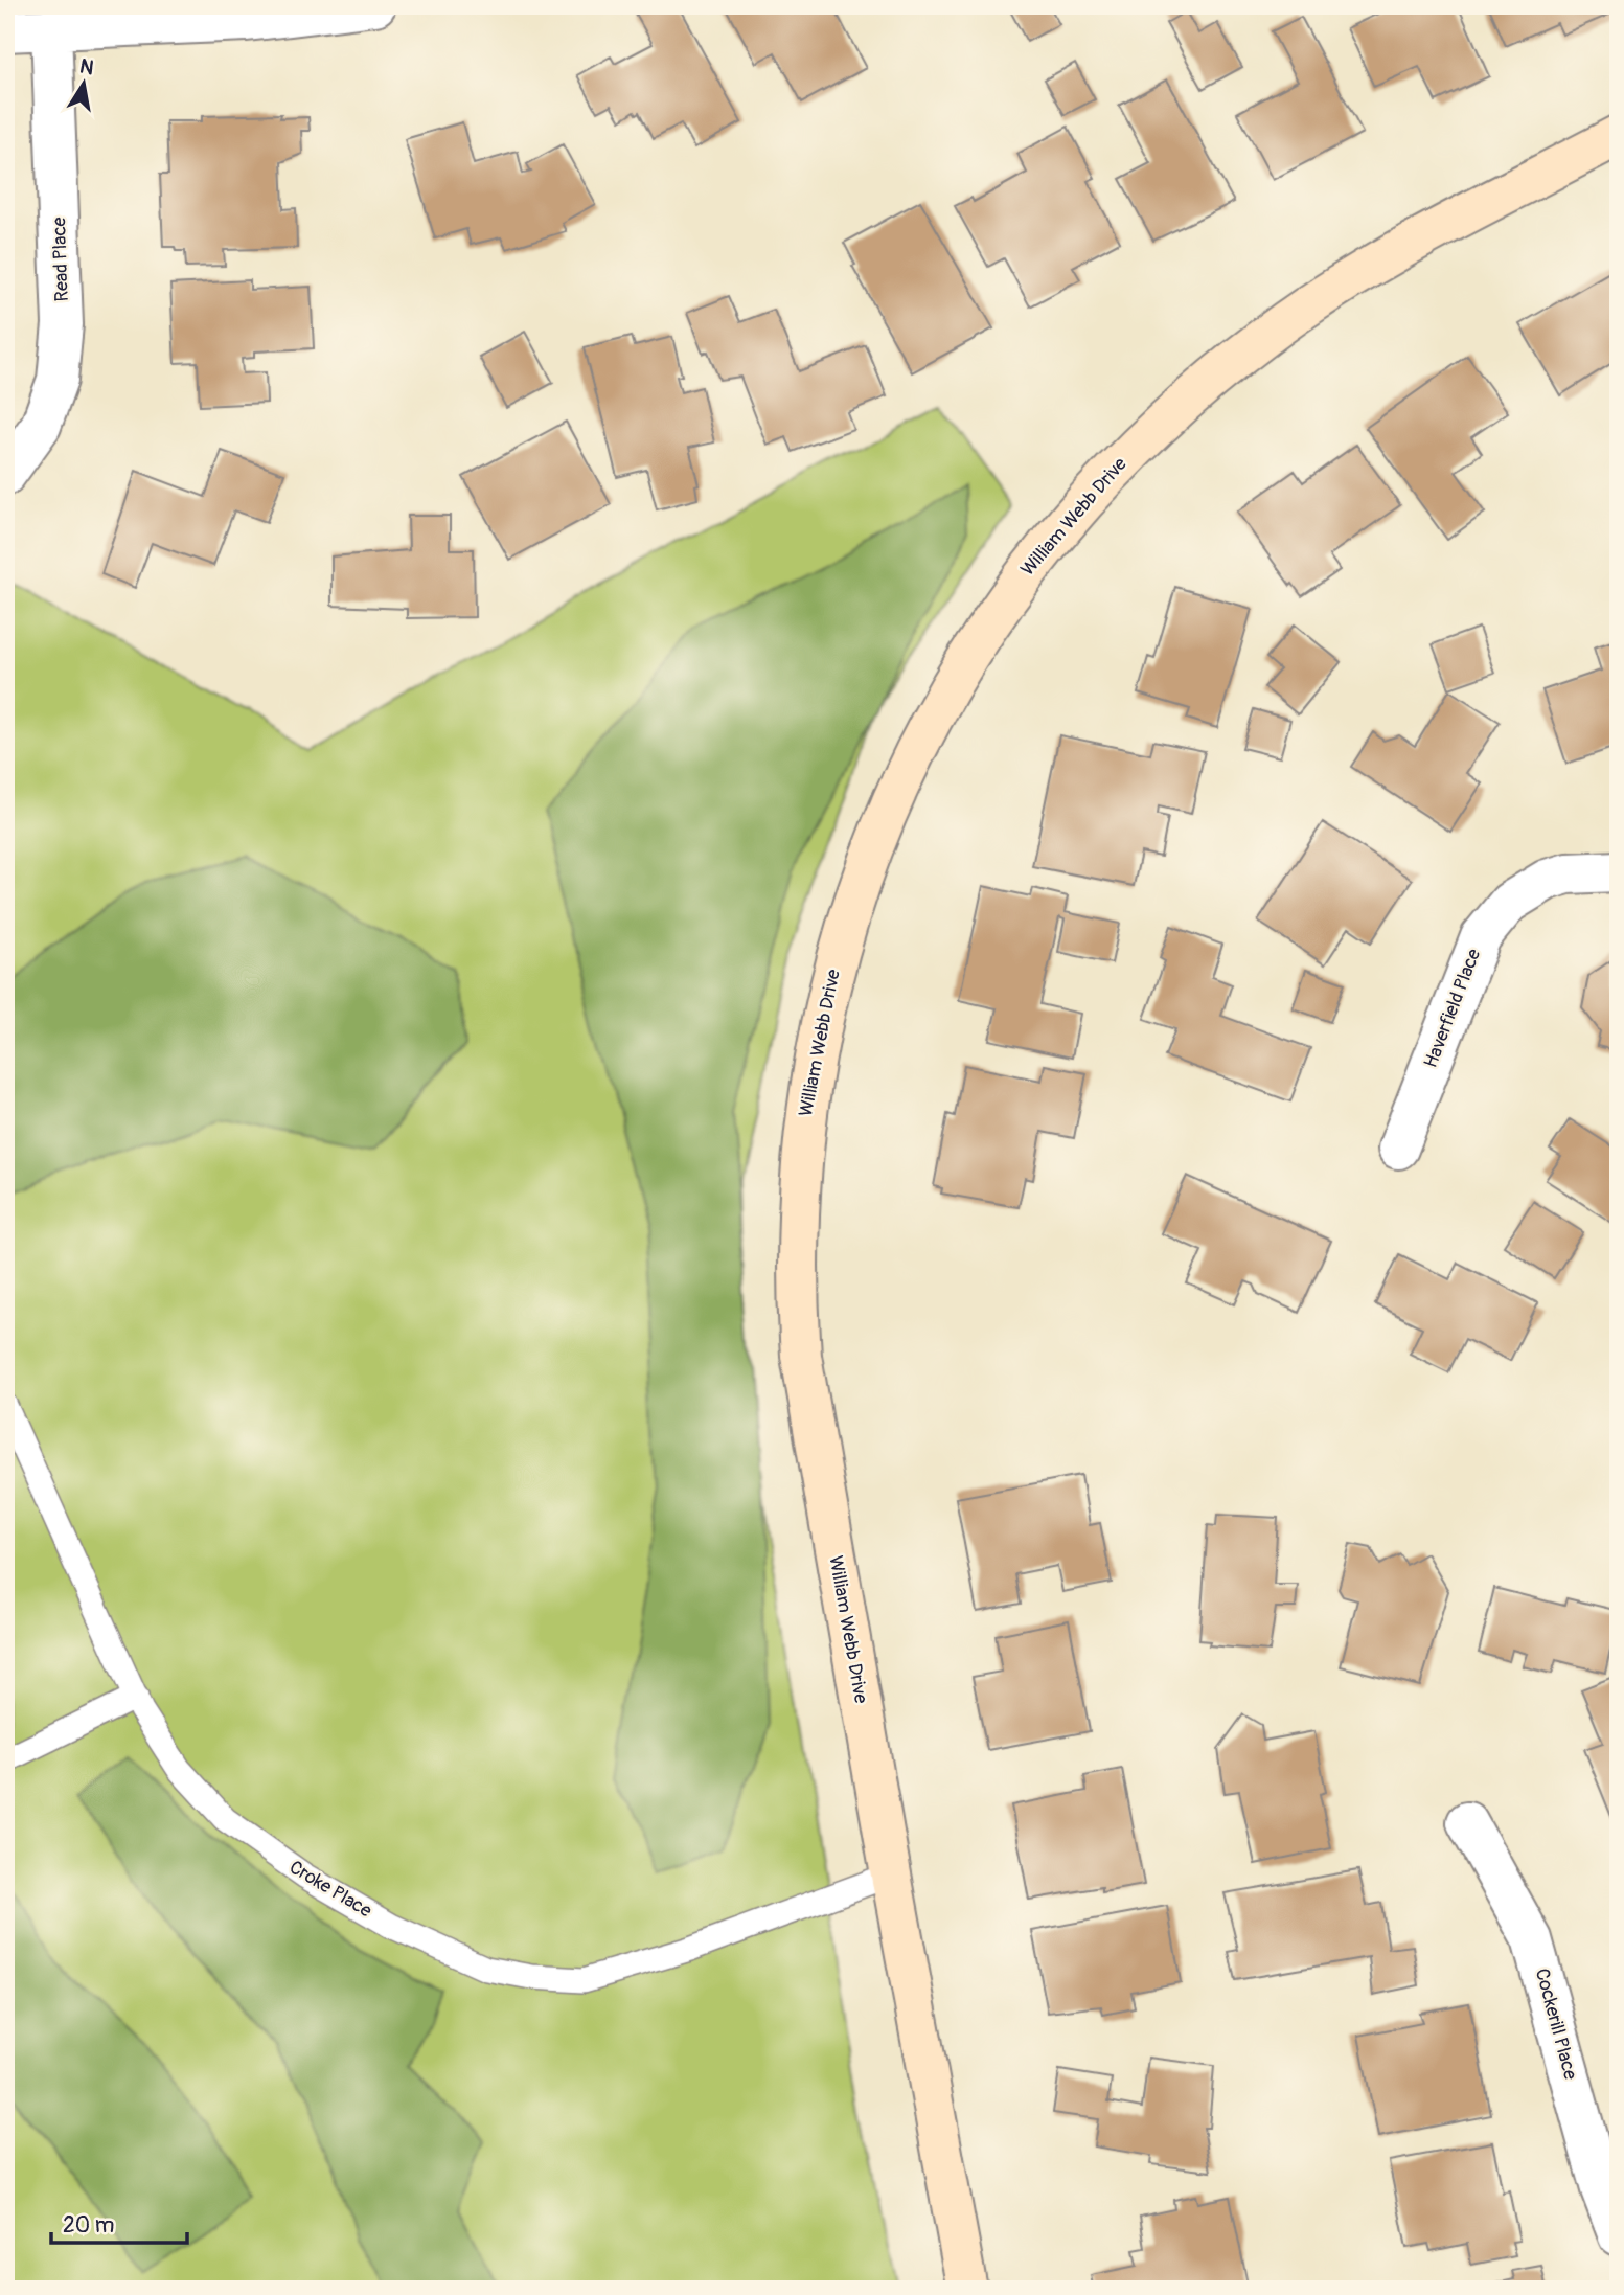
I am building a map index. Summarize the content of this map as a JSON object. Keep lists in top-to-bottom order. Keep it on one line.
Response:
{"streets":{"main road":["William Webb Drive"],"street":["Read Place","Haverfield Place","Cockerill Place"],"lane":["Croke Place"]},"crossings":[["William Webb Drive","Croke Place"]],"scale_bar":"20 m","north":"top"}
